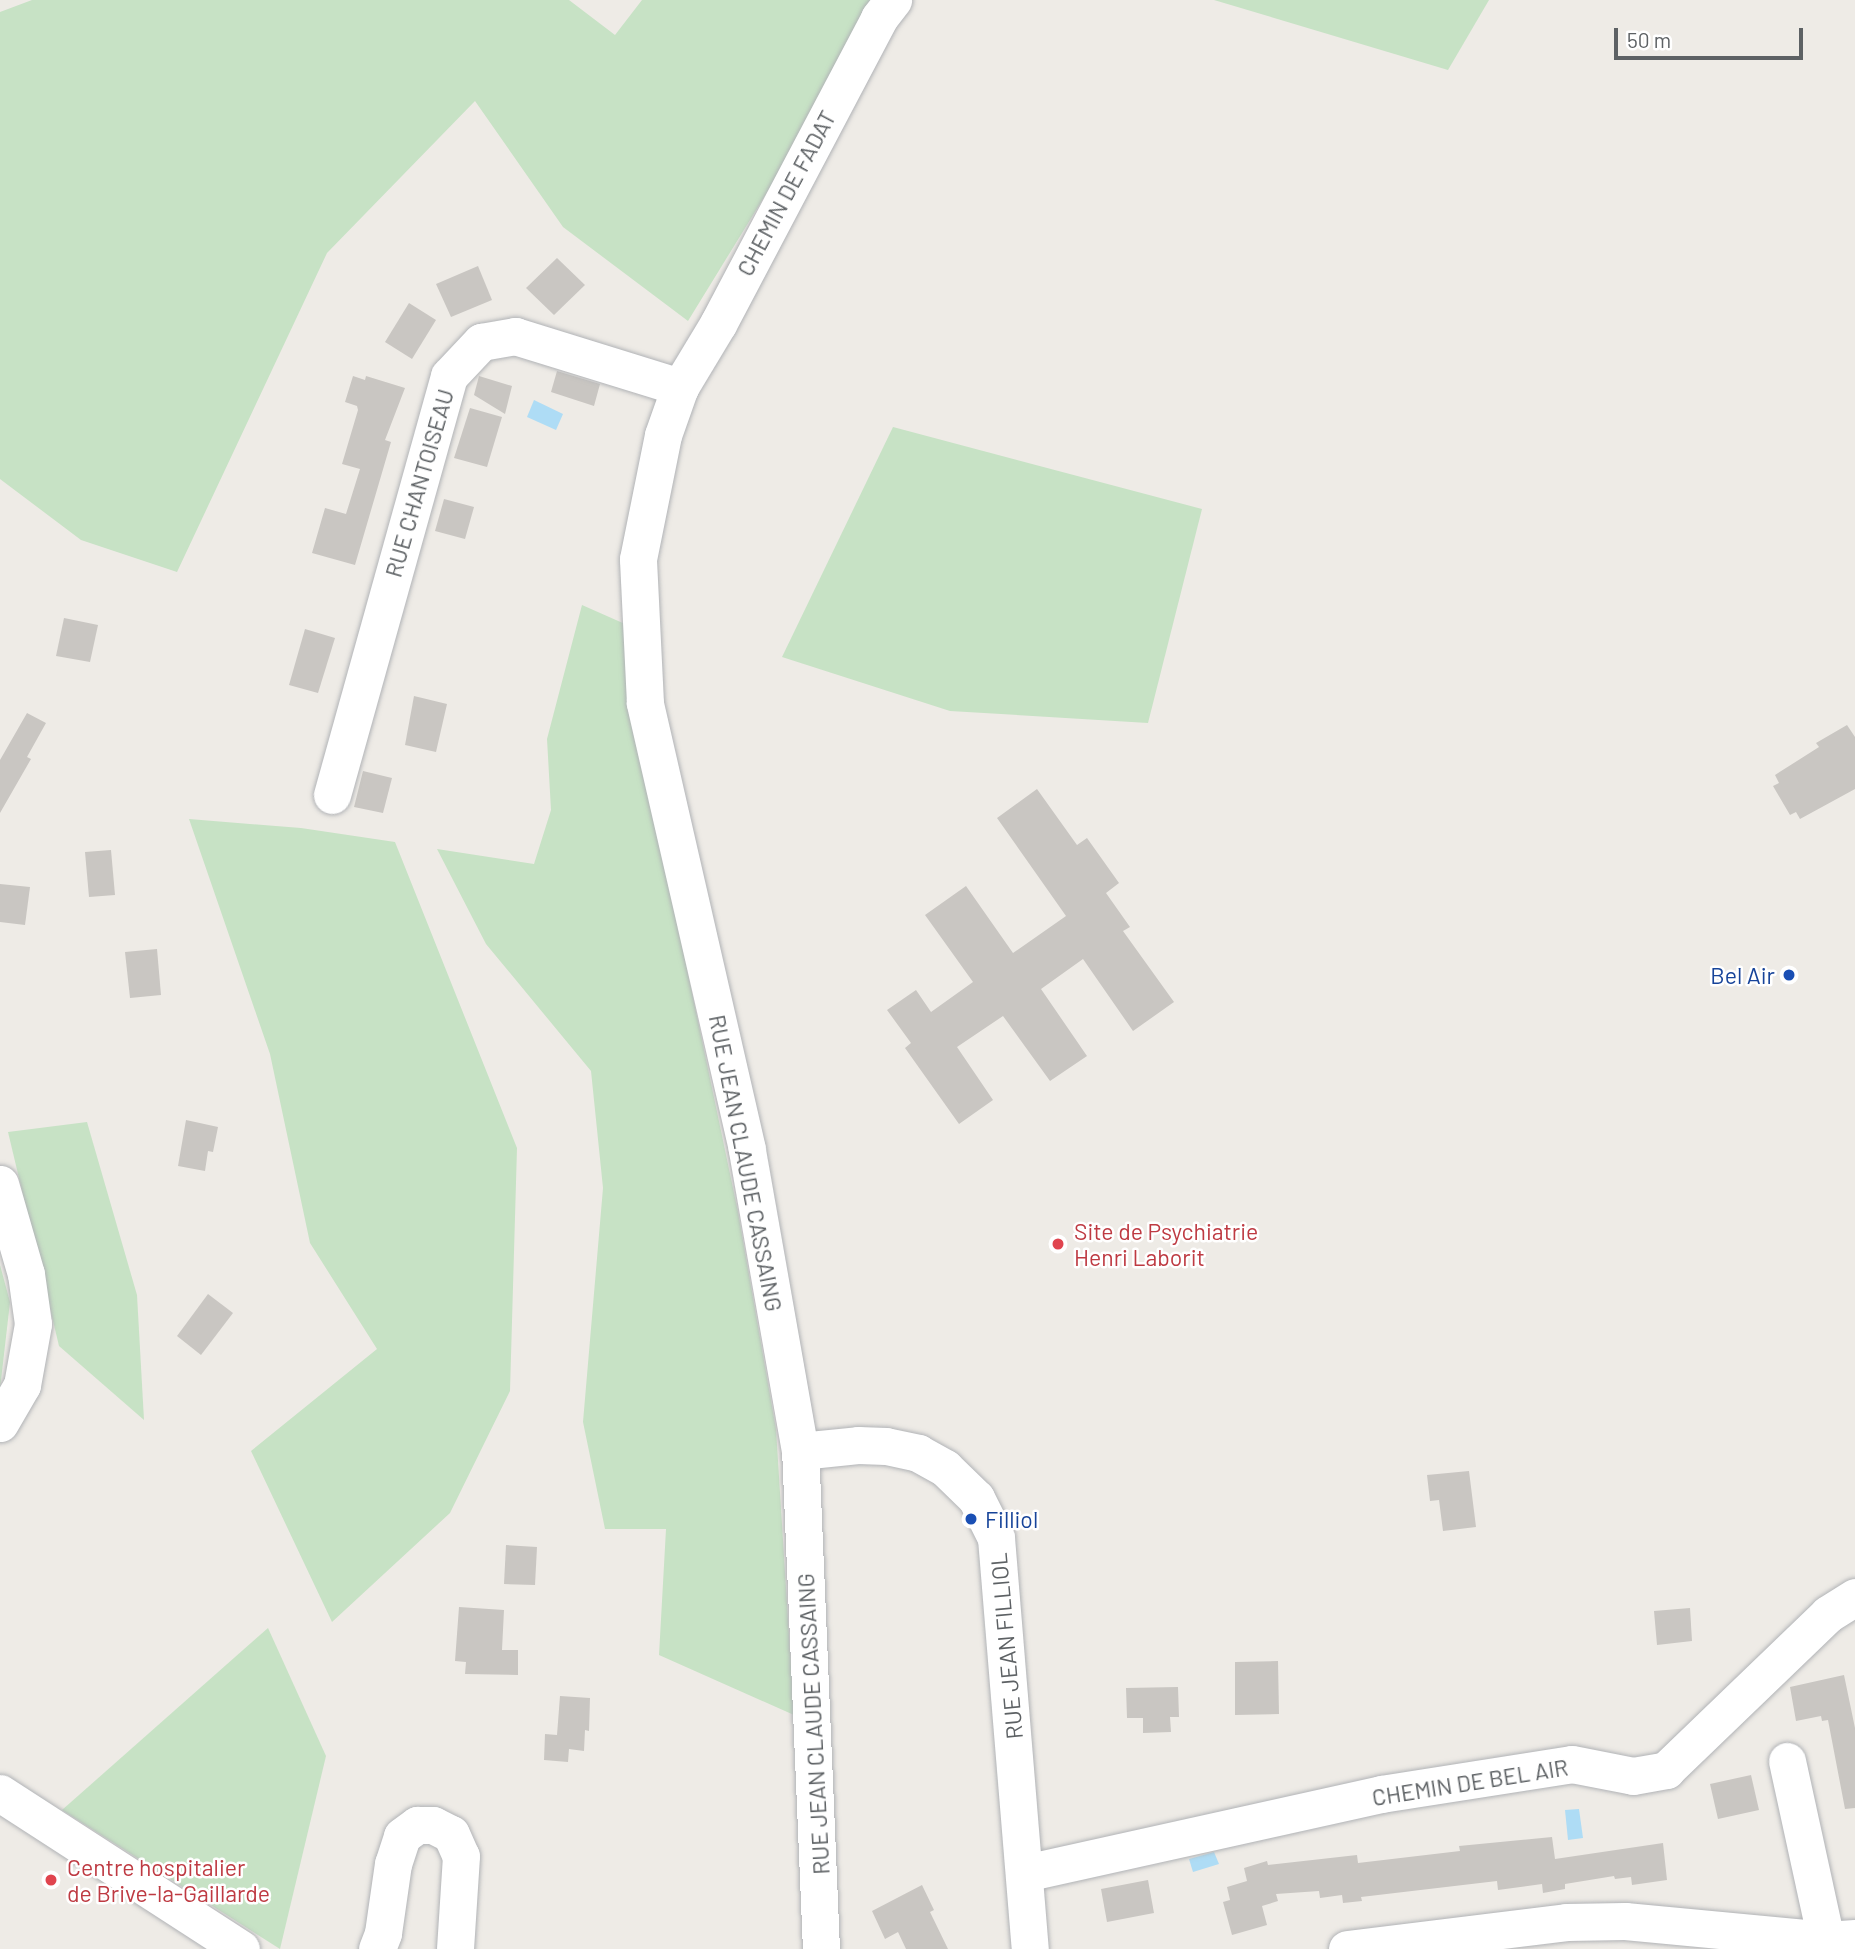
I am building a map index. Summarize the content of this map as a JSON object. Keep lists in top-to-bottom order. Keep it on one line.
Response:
{"streets":{"street":["CHEMIN DE FADAT","RUE CHANTOISEAU","RUE JEAN CLAUDE CASSAING","RUE JEAN FILLIOL","CHEMIN DE BEL AIR"]},"crossings":[["CHEMIN DE FADAT","RUE CHANTOISEAU"],["CHEMIN DE FADAT","RUE JEAN CLAUDE CASSAING"],["RUE CHANTOISEAU","RUE JEAN CLAUDE CASSAING"],["RUE JEAN CLAUDE CASSAING","RUE JEAN FILLIOL"],["RUE JEAN FILLIOL","CHEMIN DE BEL AIR"]],"places":["Bel Air","Site de Psychiatrie Henri Laborit","Filliol","Centre hospitalier de Brive-la-Gaillarde"],"scale_bar":"50 m"}
